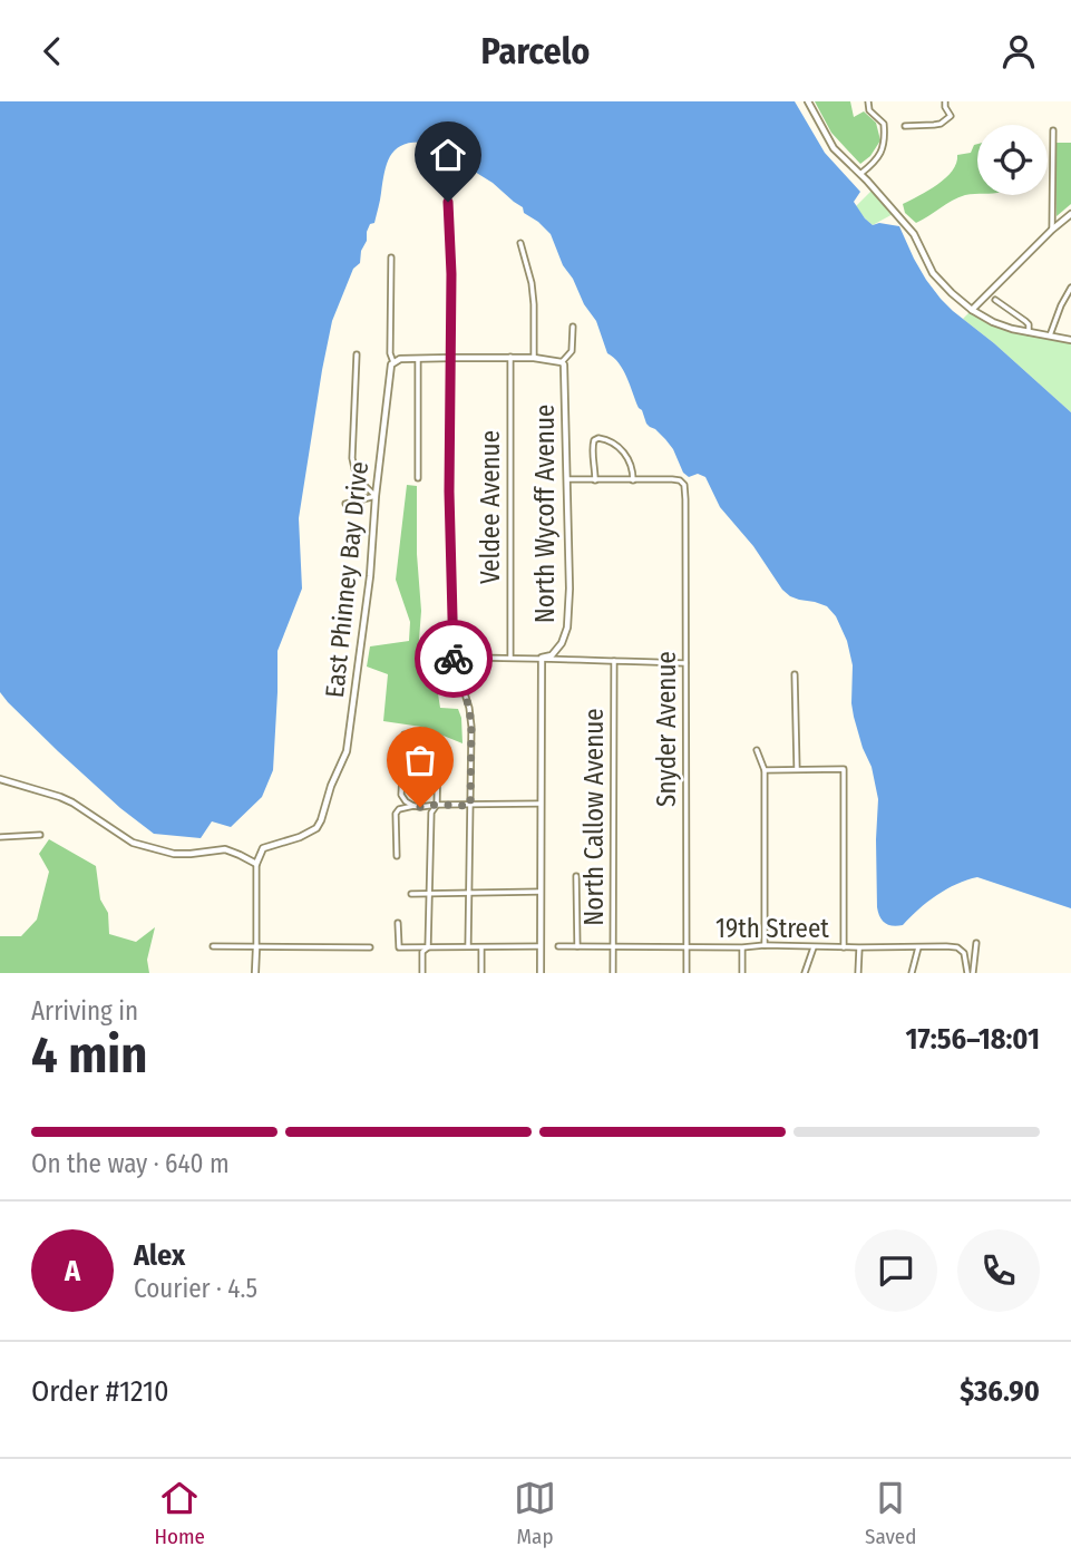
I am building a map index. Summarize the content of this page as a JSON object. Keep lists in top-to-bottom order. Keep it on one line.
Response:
{"streets":{"street":["Veldee Avenue","North Wycoff Avenue","East Phinney Bay Drive","Snyder Avenue","North Callow Avenue","19th Street"]},"crossings":[["Snyder Avenue","19th Street"],["North Callow Avenue","19th Street"]],"page":{"header":"Parcelo","heading":["4 min","Arriving in","17:56–18:01"],"panel":["Alex","Courier · 4.5","Order #1210","$36.90"],"bar":"On the way · 640 m","round":"A","tabs":["Home","Map","Saved"]}}
